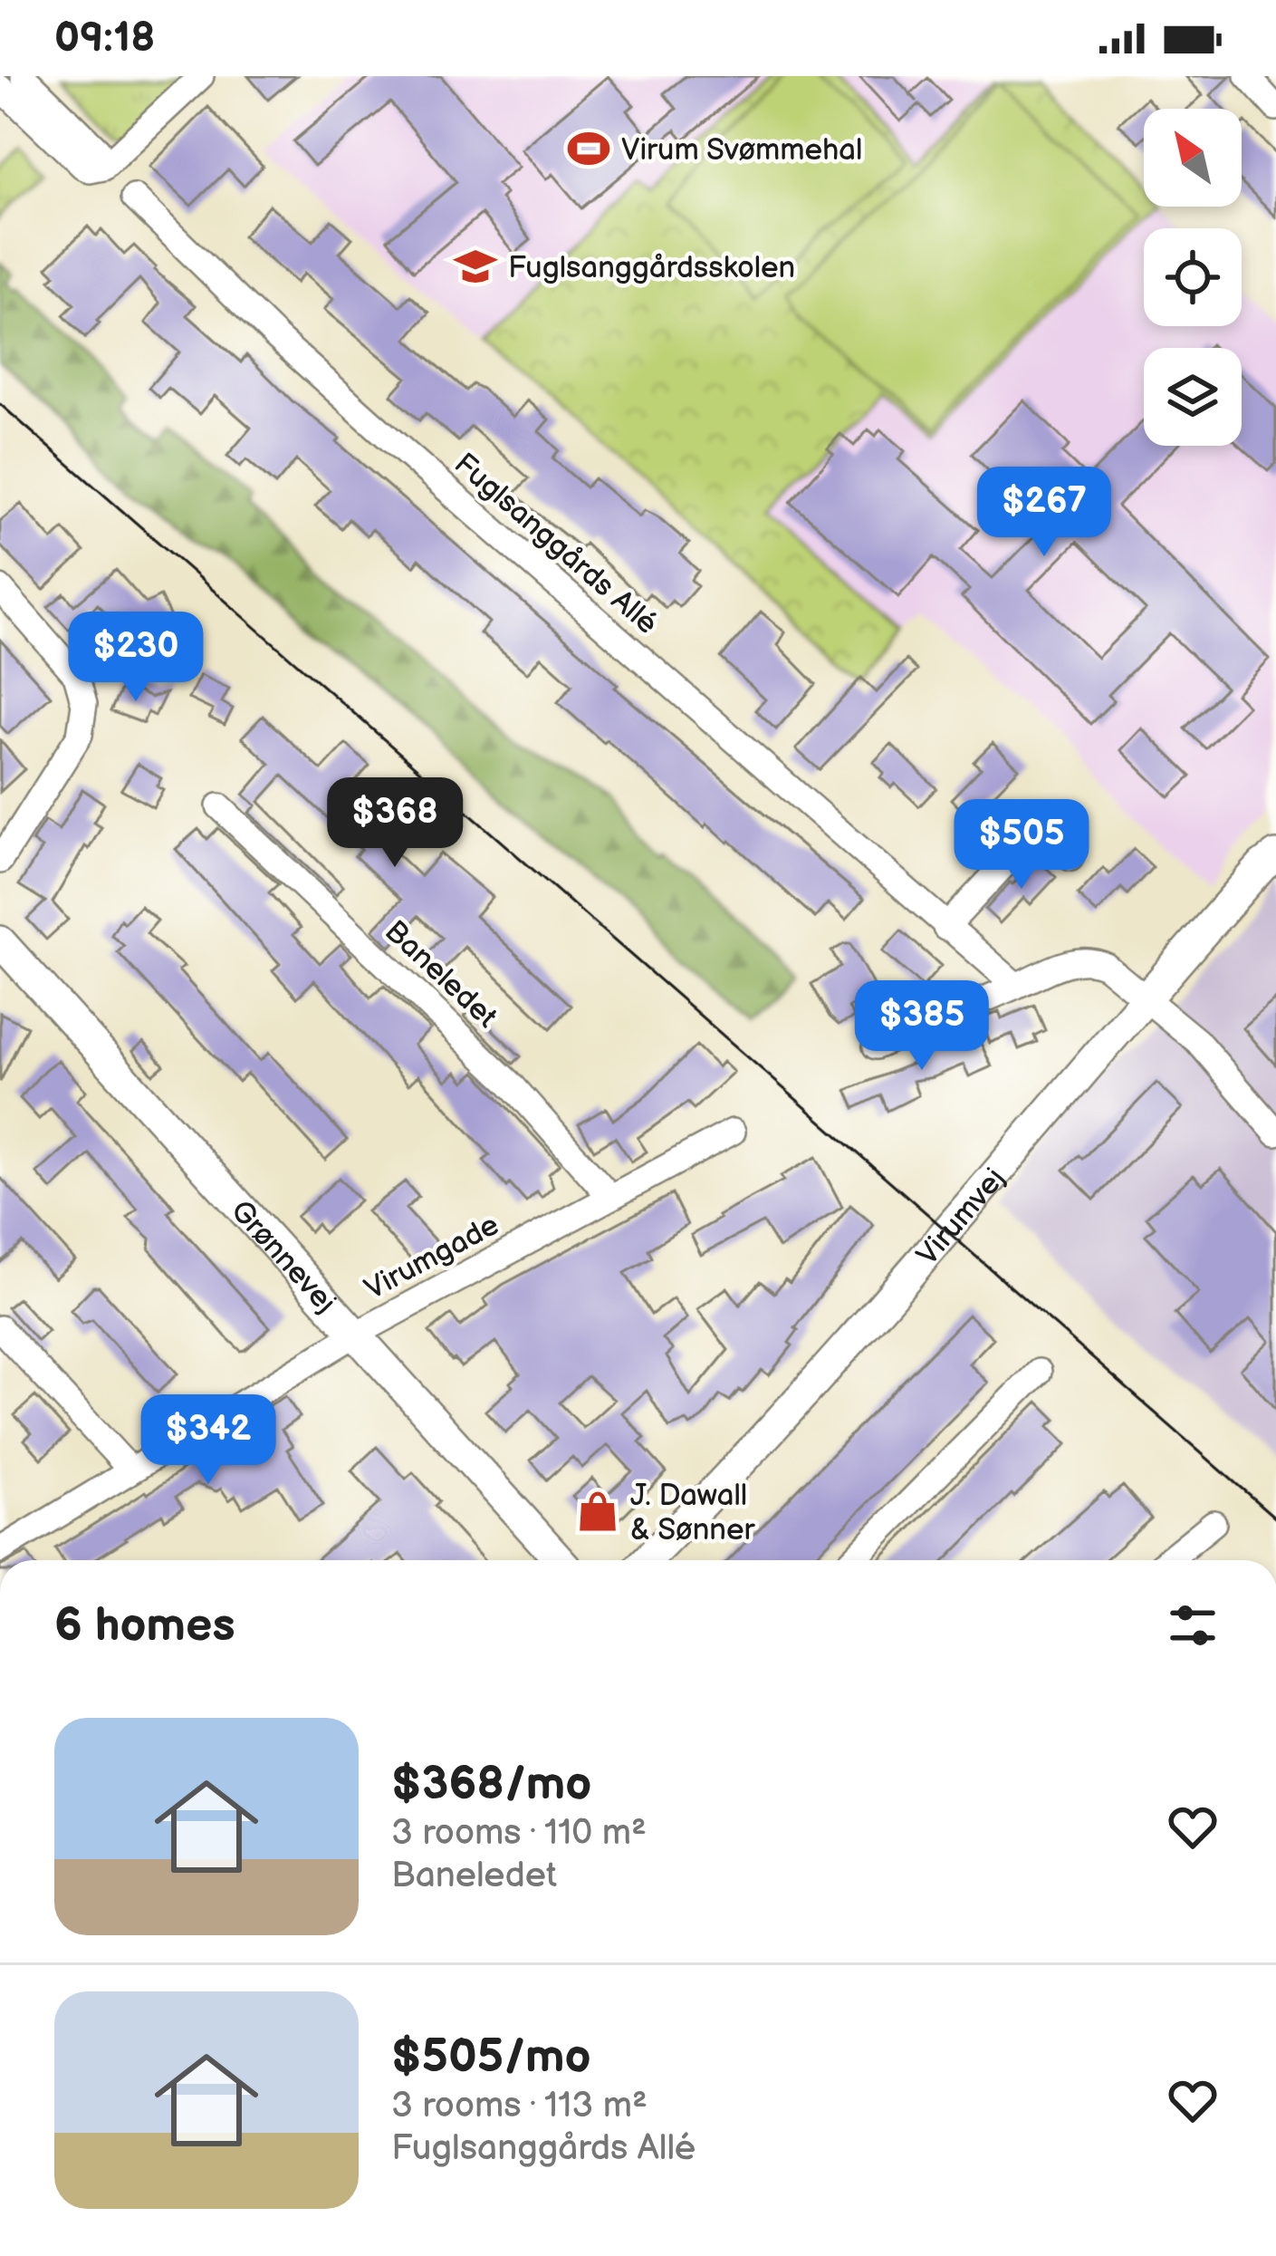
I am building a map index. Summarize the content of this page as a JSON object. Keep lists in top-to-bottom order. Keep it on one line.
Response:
{"streets":{"street":["Fuglsanggårds Allé","Baneledet","Virumvej","Virumgade","Grønnevej"]},"crossings":[["Baneledet","Virumgade"],["Virumgade","Grønnevej"]],"places":{"sports":["Virum Svømmehal"],"school or university":["Fuglsanggårdsskolen"],"shop":["J. Dawall & Sønner"]},"north":"top left","page":{"status":"09:18","price":["$267","$230","$368","$505","$385","$342"],"heading":"6 homes","list":[{"name":"$368/mo","note":"3 rooms · 110 m² · Baneledet"},{"name":"$505/mo","note":"3 rooms · 113 m² · Fuglsanggårds Allé"}]}}
